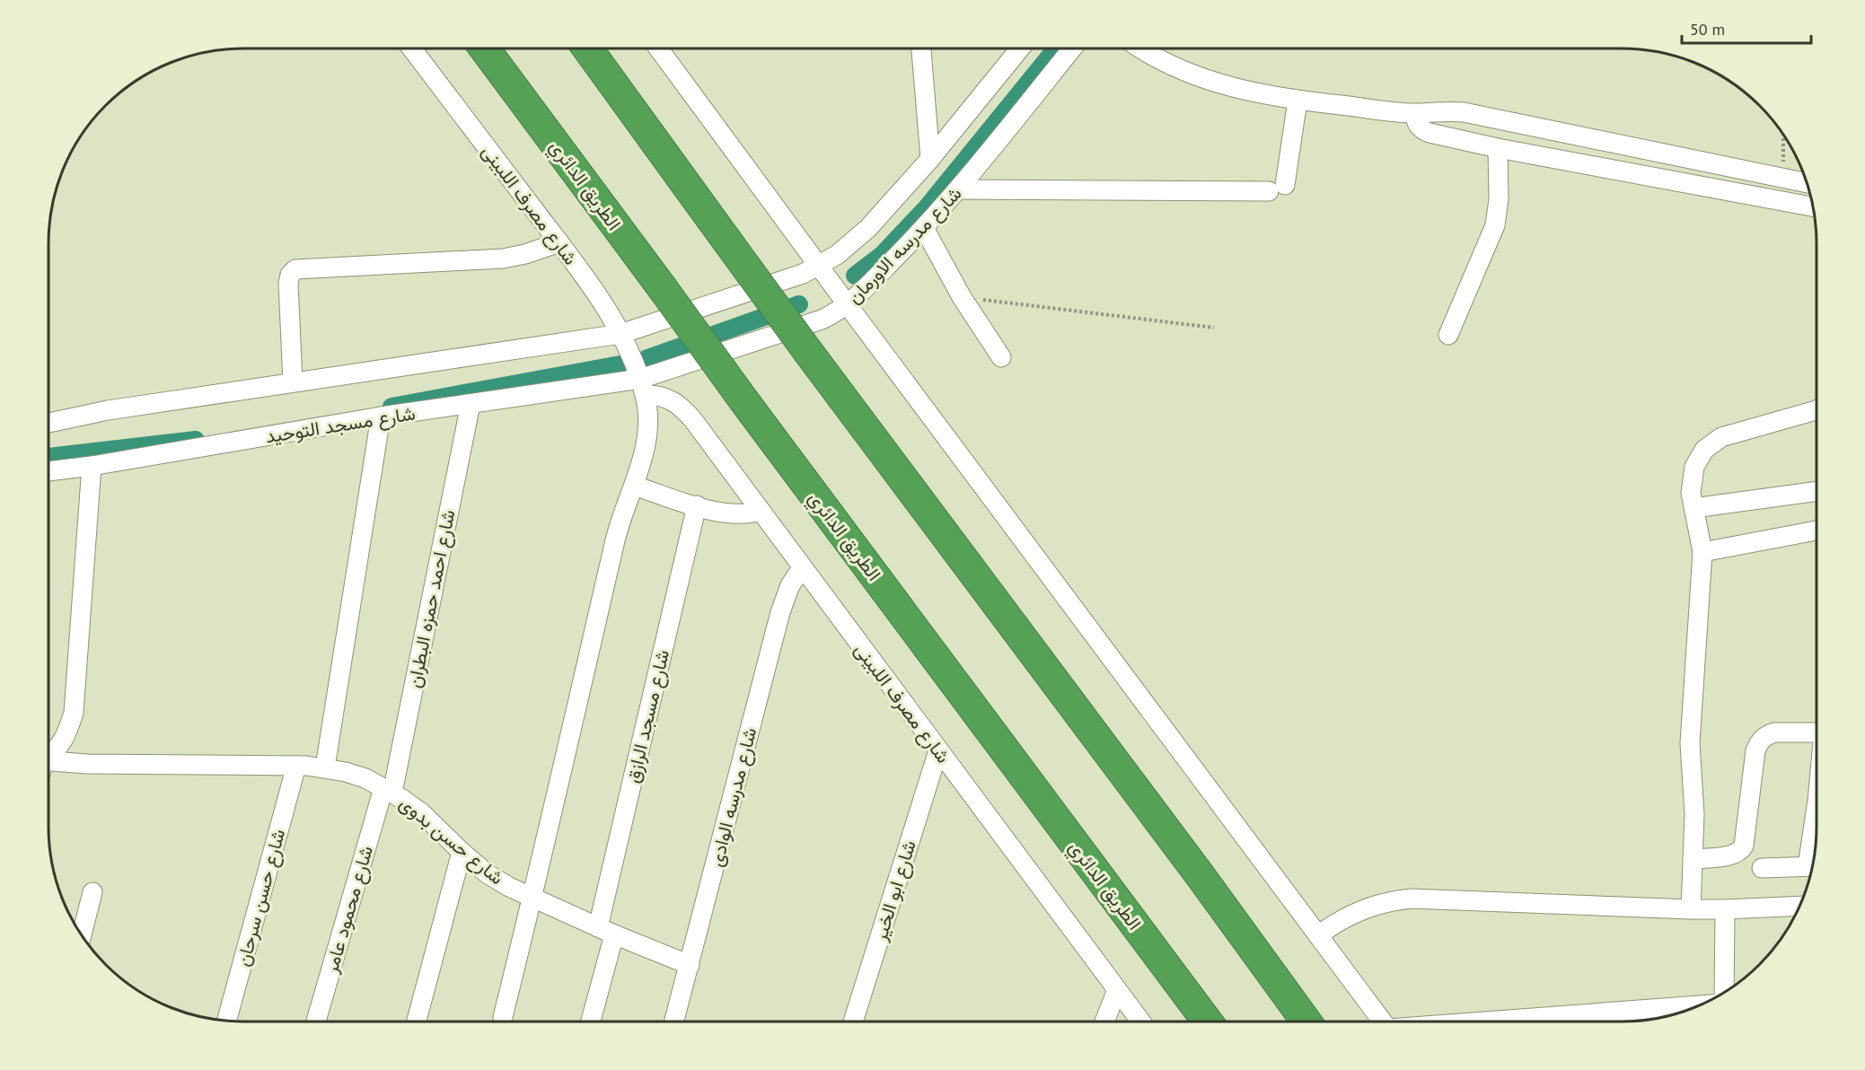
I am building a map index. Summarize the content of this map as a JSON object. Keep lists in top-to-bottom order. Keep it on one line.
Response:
{"streets":{"highway":["الطريق الدائري"],"street":["شارع مصرف اللبينى","شارع مدرسه الاورمان","شارع مسجد التوحيد","شارع احمد حمزه البطران","شارع مسجد الرازق","شارع مدرسه الوادى","شارع حسن بدوى","شارع ابو الخير","شارع حسن سرحان","شارع محمود عامر"]},"crossings":[["شارع مصرف اللبينى","شارع مدرسه الاورمان"],["شارع مصرف اللبينى","شارع مسجد التوحيد"],["شارع مصرف اللبينى","شارع مدرسه الوادى"],["شارع مصرف اللبينى","شارع ابو الخير"],["شارع مدرسه الاورمان","شارع مسجد التوحيد"],["شارع مسجد التوحيد","شارع احمد حمزه البطران"],["شارع احمد حمزه البطران","شارع حسن بدوى"],["شارع احمد حمزه البطران","شارع محمود عامر"],["شارع مسجد الرازق","شارع حسن بدوى"],["شارع مدرسه الوادى","شارع حسن بدوى"],["شارع حسن بدوى","شارع حسن سرحان"],["شارع حسن بدوى","شارع محمود عامر"]],"scale_bar":"50 m"}
